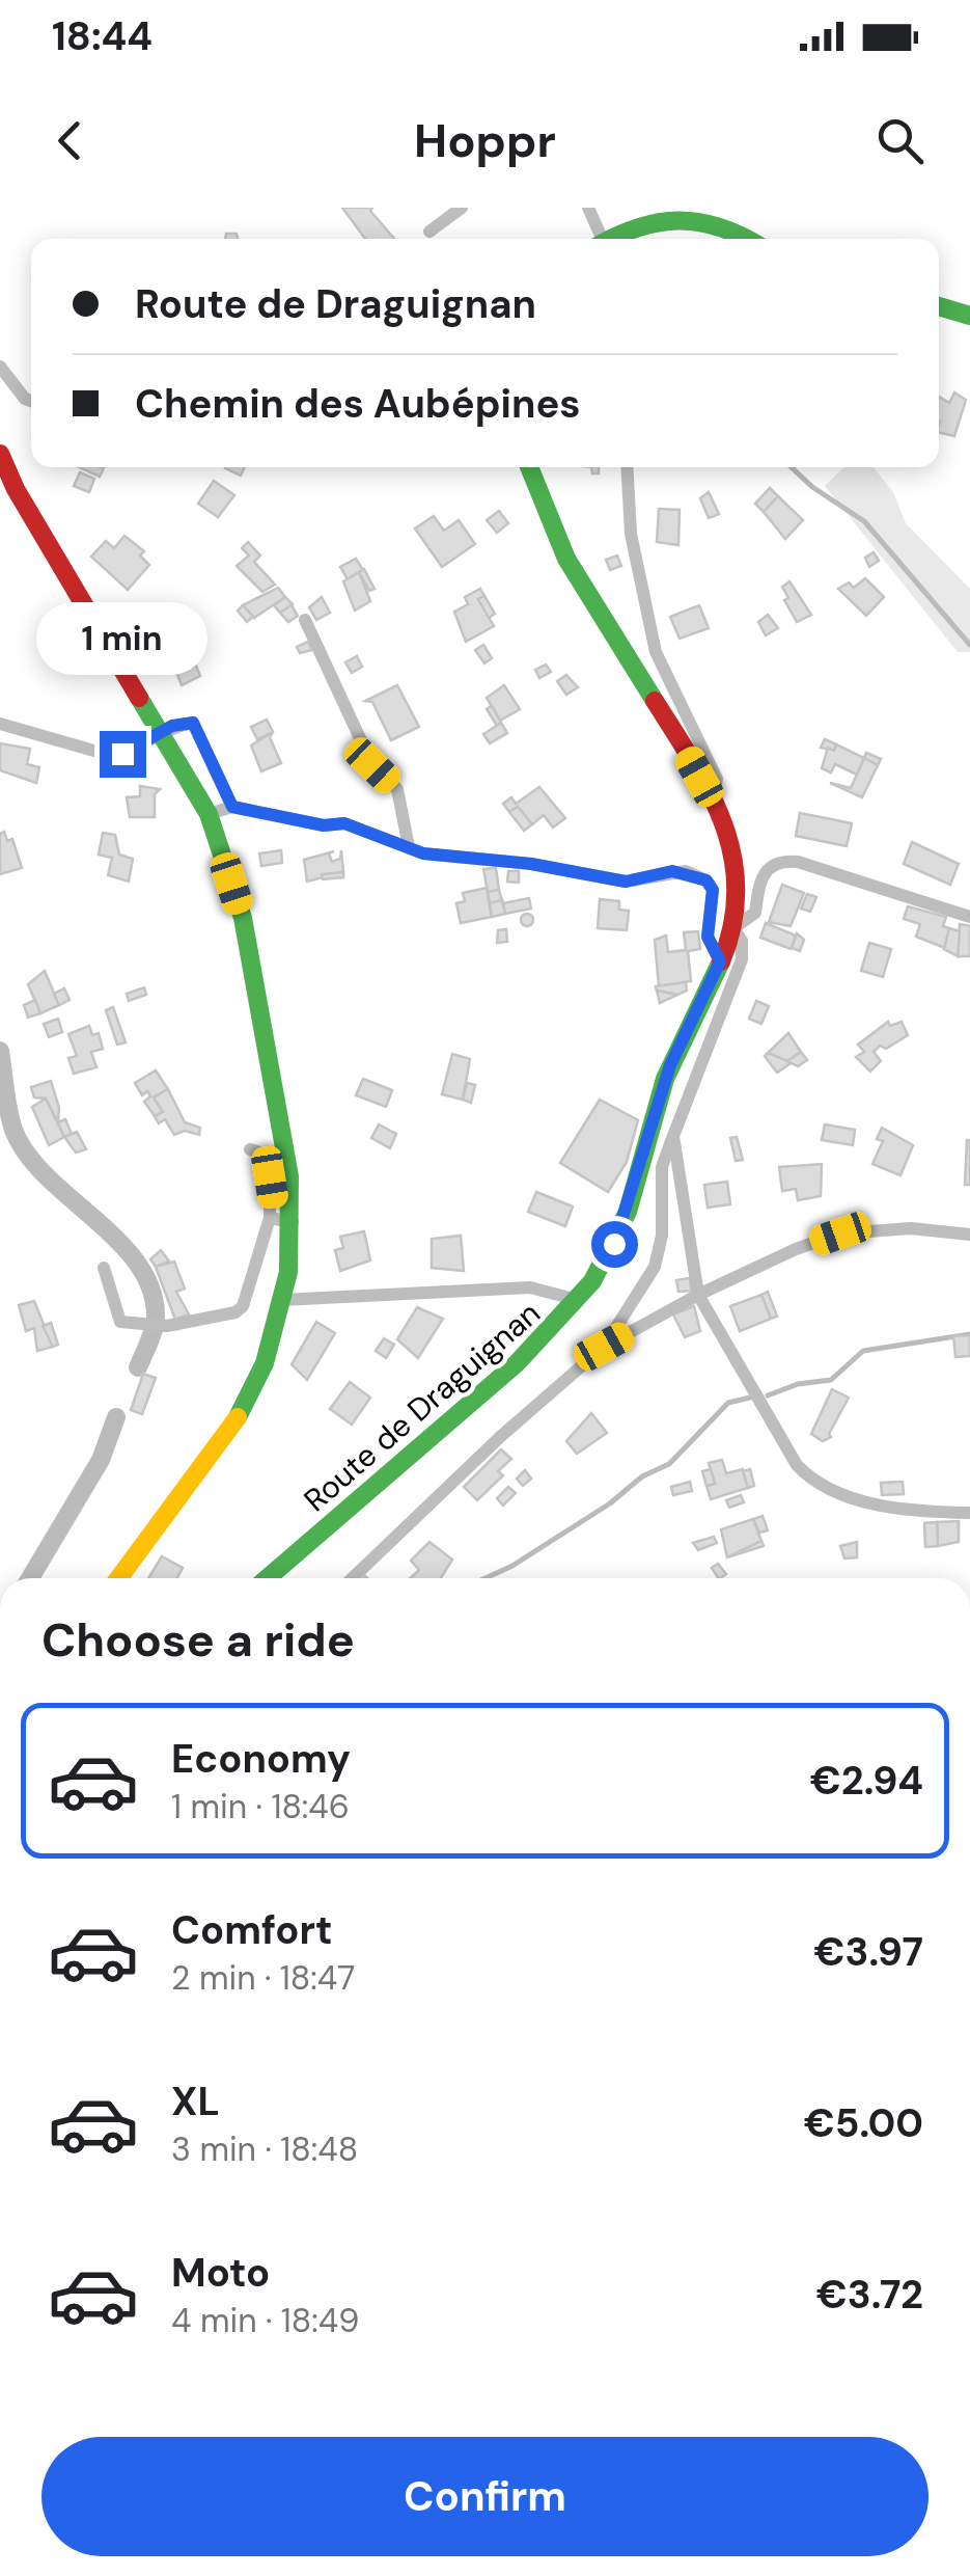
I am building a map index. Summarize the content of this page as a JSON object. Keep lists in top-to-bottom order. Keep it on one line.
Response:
{"streets":{"main road":["Route de Draguignan"]},"page":{"status":"18:44","header":"Hoppr","banner":["Route de Draguignan","Chemin des Aubépines"],"bubble":"1 min","heading":"Choose a ride","list":[{"name":"Economy","note":"1 min · 18:46","value":"€2.94"},{"name":"Comfort","note":"2 min · 18:47","value":"€3.97"},{"name":"XL","note":"3 min · 18:48","value":"€5.00"},{"name":"Moto","note":"4 min · 18:49","value":"€3.72"}],"buttons":"Confirm"}}
